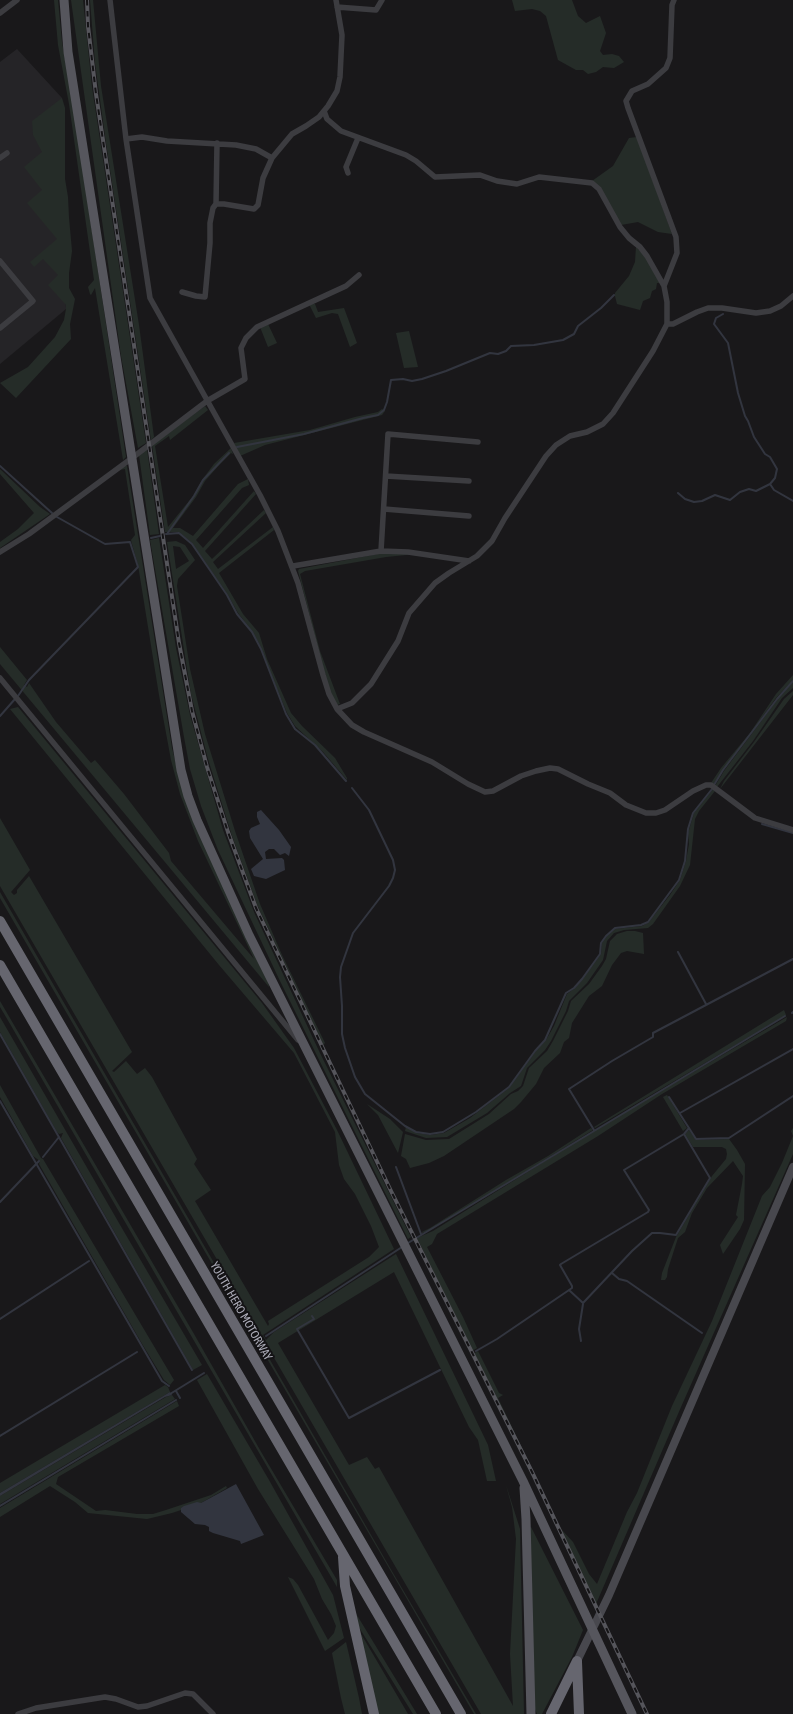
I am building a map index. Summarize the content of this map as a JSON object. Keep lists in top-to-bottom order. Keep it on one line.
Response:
{"streets":{"highway":["YOUTH HERO MOTORWAY"]}}
